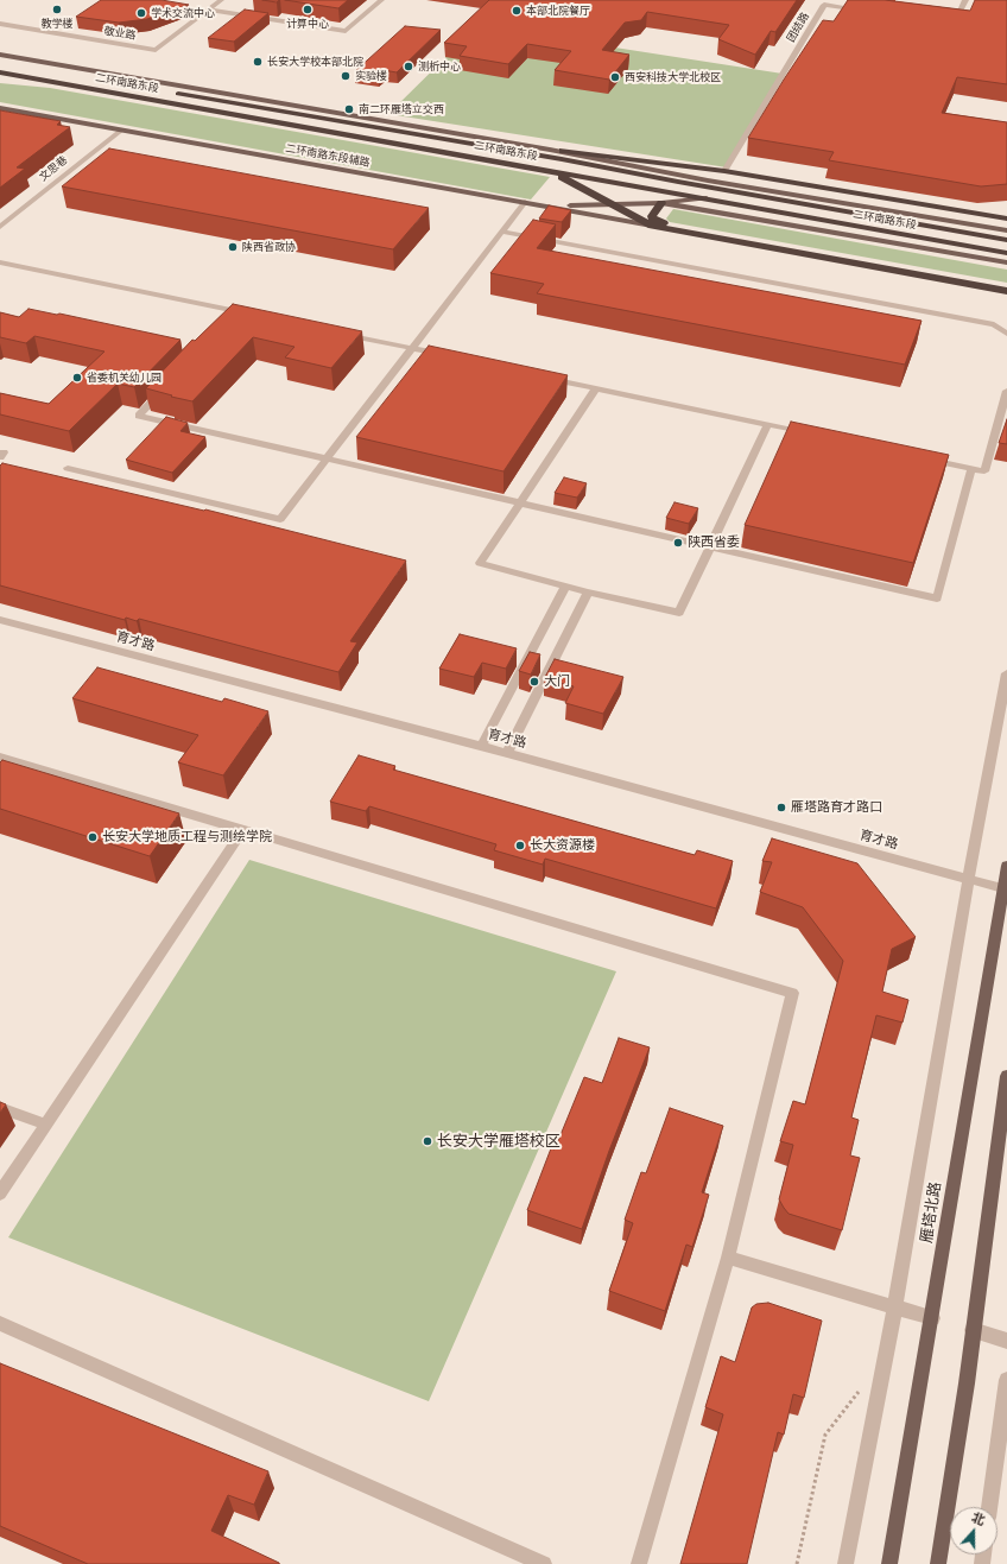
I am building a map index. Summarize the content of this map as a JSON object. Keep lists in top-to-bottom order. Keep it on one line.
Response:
{"streets":{"highway":["二环南路东段"],"main road":["二环南路东段辅路","雁塔北路"],"street":["团结路","敬业路","文思巷","育才路"]},"crossings":[["二环南路东段辅路","文思巷"],["育才路","雁塔北路"]],"places":["教学楼","计算中心","本部北院餐厅","学术交流中心","长安大学校本部北院","测析中心","实验楼","西安科技大学北校区","南二环雁塔立交西","陕西省政协","省委机关幼儿园","陕西省委","大门","雁塔路育才路口","长安大学地质工程与测绘学院","长大资源楼","长安大学雁塔校区"],"north":"top"}
